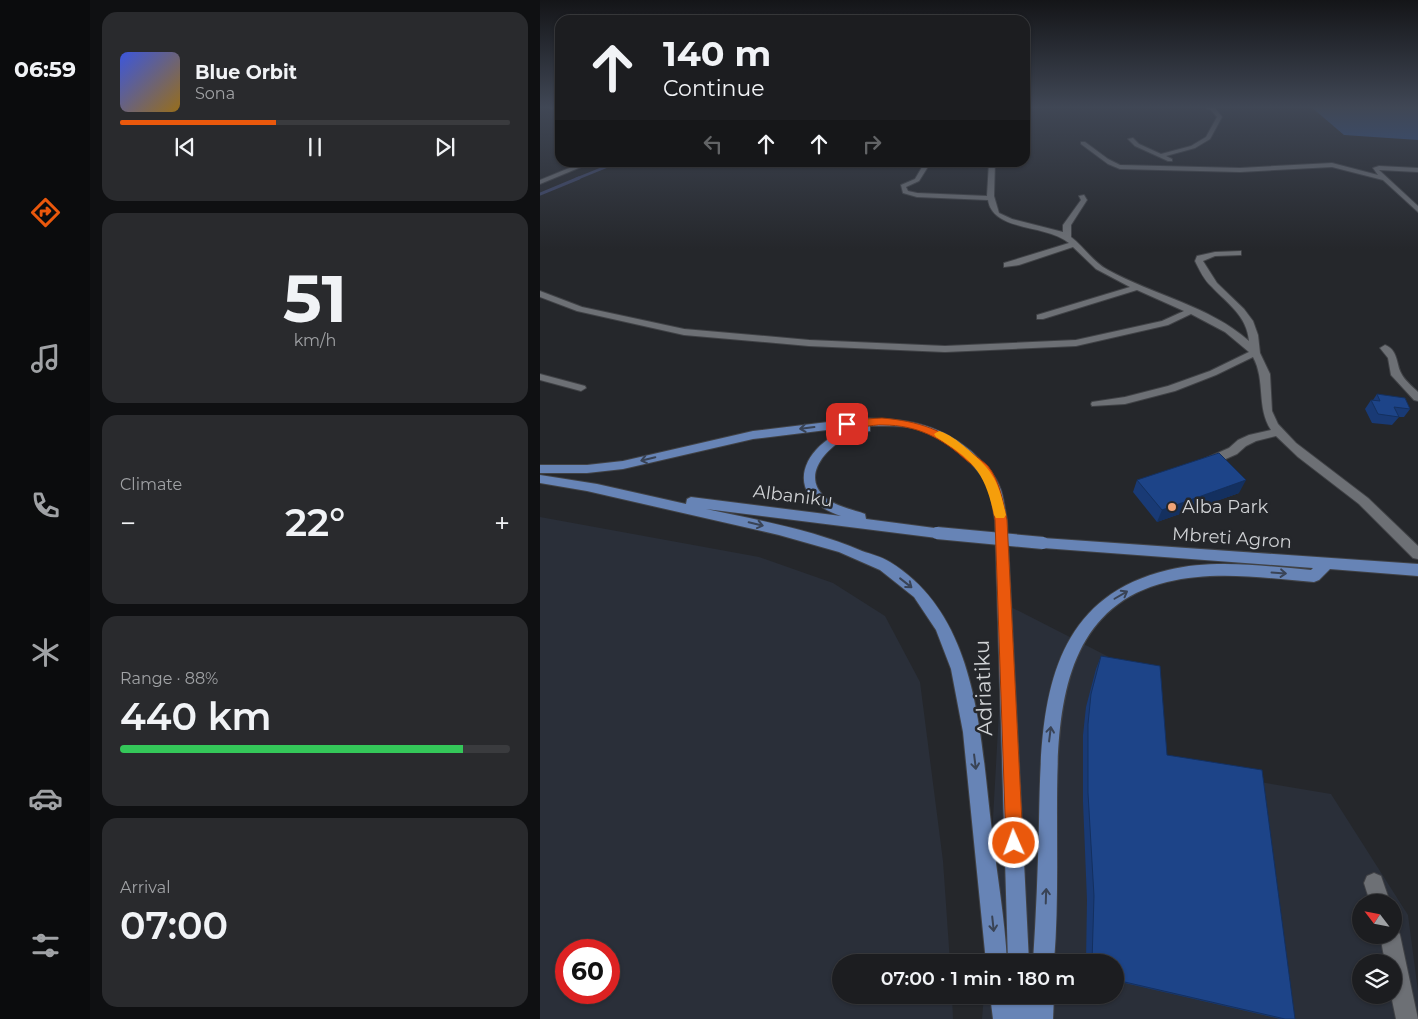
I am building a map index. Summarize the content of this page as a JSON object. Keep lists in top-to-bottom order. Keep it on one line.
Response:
{"streets":{"main road":["Albaniku","Mbreti Agron","Adriatiku"]},"crossings":[["Albaniku","Mbreti Agron"]],"places":["Alba Park"],"north":"top left","page":{"tabs":"06:59","turn":["140 m","Continue"],"song":["Blue Orbit","Sona"],"tile":[["51","km/h"],"Climate",["Range · 88%","440 km"],["Arrival","07:00"]],"heat":["−","22°","+"],"limit":"60","trip":"07:00 · 1 min · 180 m"}}
